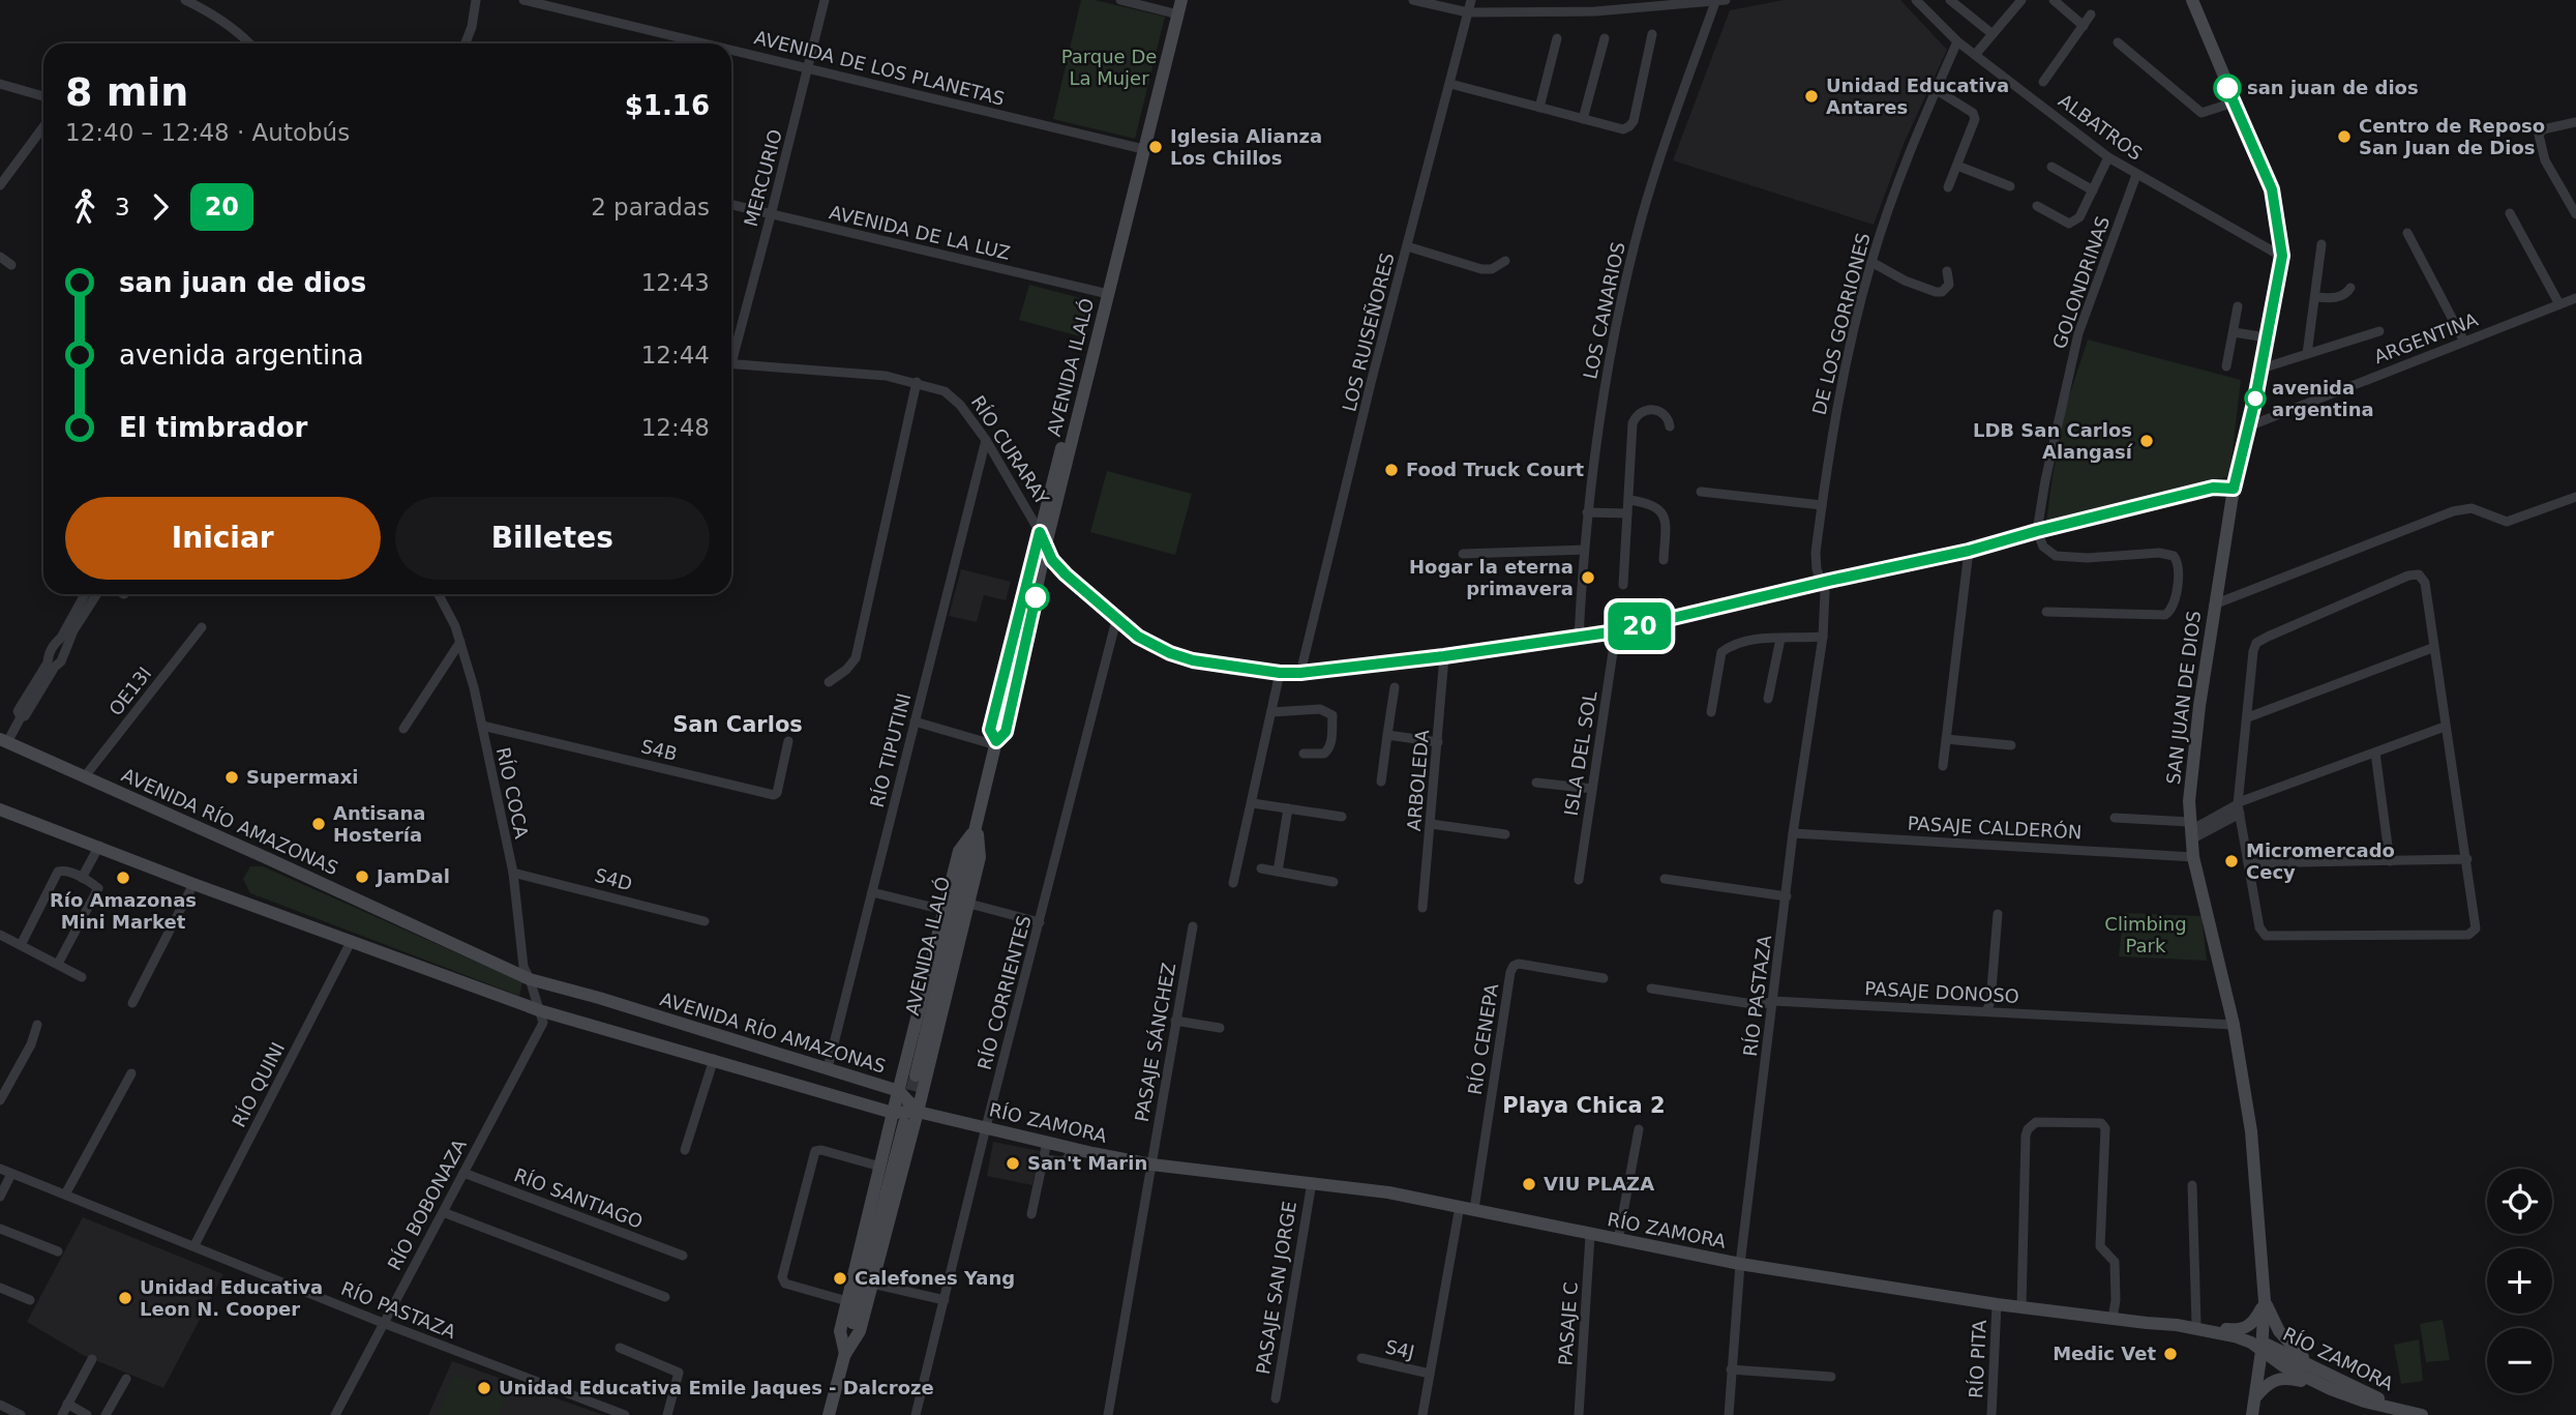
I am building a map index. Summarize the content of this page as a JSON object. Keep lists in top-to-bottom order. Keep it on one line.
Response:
{"streets":{"street":["AVENIDA DE LOS PLANETAS","ALBATROS","MERCURIO","AVENIDA DE LA LUZ","GOLONDRINAS","LOS CANARIOS","DE LOS GORRIONES","LOS RUISEÑORES","ARGENTINA","AVENIDA ILALÓ","RÍO CURARAY","OE13I","SAN JUAN DE DIOS","S4B","RÍO TIPUTINI","ISLA DEL SOL","ARBOLEDA","RÍO COCA","AVENIDA RÍO AMAZONAS","PASAJE CALDERÓN","S4D","RÍO CORRIENTES","PASAJE DONOSO","RÍO PASTAZA","RÍO CENEPA","PASAJE SÁNCHEZ","RÍO QUINI","RÍO ZAMORA","RÍO SANTIAGO","RÍO BOBONAZA","PASAJE SAN JORGE","PASAJE C","S4J","RÍO PITA"]},"crossings":[["AVENIDA DE LOS PLANETAS","MERCURIO"],["AVENIDA DE LOS PLANETAS","AVENIDA ILALÓ"],["ALBATROS","GOLONDRINAS"],["ALBATROS","DE LOS GORRIONES"],["ALBATROS","SAN JUAN DE DIOS"],["MERCURIO","AVENIDA DE LA LUZ"],["AVENIDA DE LA LUZ","AVENIDA ILALÓ"],["GOLONDRINAS","RÍO CURARAY"],["LOS CANARIOS","RÍO CURARAY"],["DE LOS GORRIONES","RÍO CURARAY"],["DE LOS GORRIONES","RÍO PASTAZA"],["LOS RUISEÑORES","RÍO CURARAY"],["ARGENTINA","SAN JUAN DE DIOS"],["AVENIDA ILALÓ","RÍO CURARAY"],["RÍO CURARAY","SAN JUAN DE DIOS"],["RÍO CURARAY","RÍO TIPUTINI"],["RÍO CURARAY","ISLA DEL SOL"],["RÍO CURARAY","ARBOLEDA"],["RÍO CURARAY","RÍO CORRIENTES"],["RÍO CURARAY","RÍO PASTAZA"],["OE13I","AVENIDA RÍO AMAZONAS"],["SAN JUAN DE DIOS","PASAJE CALDERÓN"],["SAN JUAN DE DIOS","PASAJE DONOSO"],["SAN JUAN DE DIOS","RÍO ZAMORA"],["S4B","RÍO COCA"],["RÍO TIPUTINI","AVENIDA RÍO AMAZONAS"],["RÍO COCA","AVENIDA RÍO AMAZONAS"],["RÍO COCA","S4D"],["RÍO COCA","RÍO BOBONAZA"],["AVENIDA RÍO AMAZONAS","RÍO ZAMORA"],["PASAJE CALDERÓN","RÍO PASTAZA"],["RÍO CORRIENTES","RÍO ZAMORA"],["PASAJE DONOSO","RÍO PASTAZA"],["RÍO PASTAZA","RÍO QUINI"],["RÍO PASTAZA","RÍO ZAMORA"],["RÍO PASTAZA","RÍO BOBONAZA"],["RÍO CENEPA","RÍO ZAMORA"],["PASAJE SÁNCHEZ","RÍO ZAMORA"],["RÍO ZAMORA","PASAJE SAN JORGE"],["RÍO ZAMORA","PASAJE C"],["RÍO ZAMORA","RÍO PITA"],["RÍO SANTIAGO","RÍO BOBONAZA"]],"districts":["San Carlos","Playa Chica 2"],"parks":["Parque De La Mujer","Climbing Park"],"places":["san juan de dios","Unidad Educativa Antares","Centro de Reposo San Juan de Dios","Iglesia Alianza Los Chillos","avenida argentina","LDB San Carlos Alangasí","Food Truck Court","Hogar la eterna primavera","Supermaxi","Antisana Hostería","Micromercado Cecy","JamDal","Río Amazonas Mini Market","San't Marin","VIU PLAZA","Calefones Yang","Unidad Educativa Leon N. Cooper","Medic Vet","Unidad Educativa Emile Jaques - Dalcroze"],"lines":["bus line 20"],"page":{"on_map":"20","heading":["8 min","12:40 – 12:48 · Autobús","$1.16"],"legs":["3","20","2 paradas"],"list":[{"name":"san juan de dios","value":"12:43"},{"name":"avenida argentina","value":"12:44"},{"name":"El timbrador","value":"12:48"}],"buttons":["Iniciar","Billetes"],"map_buttons":["+","−"]}}
